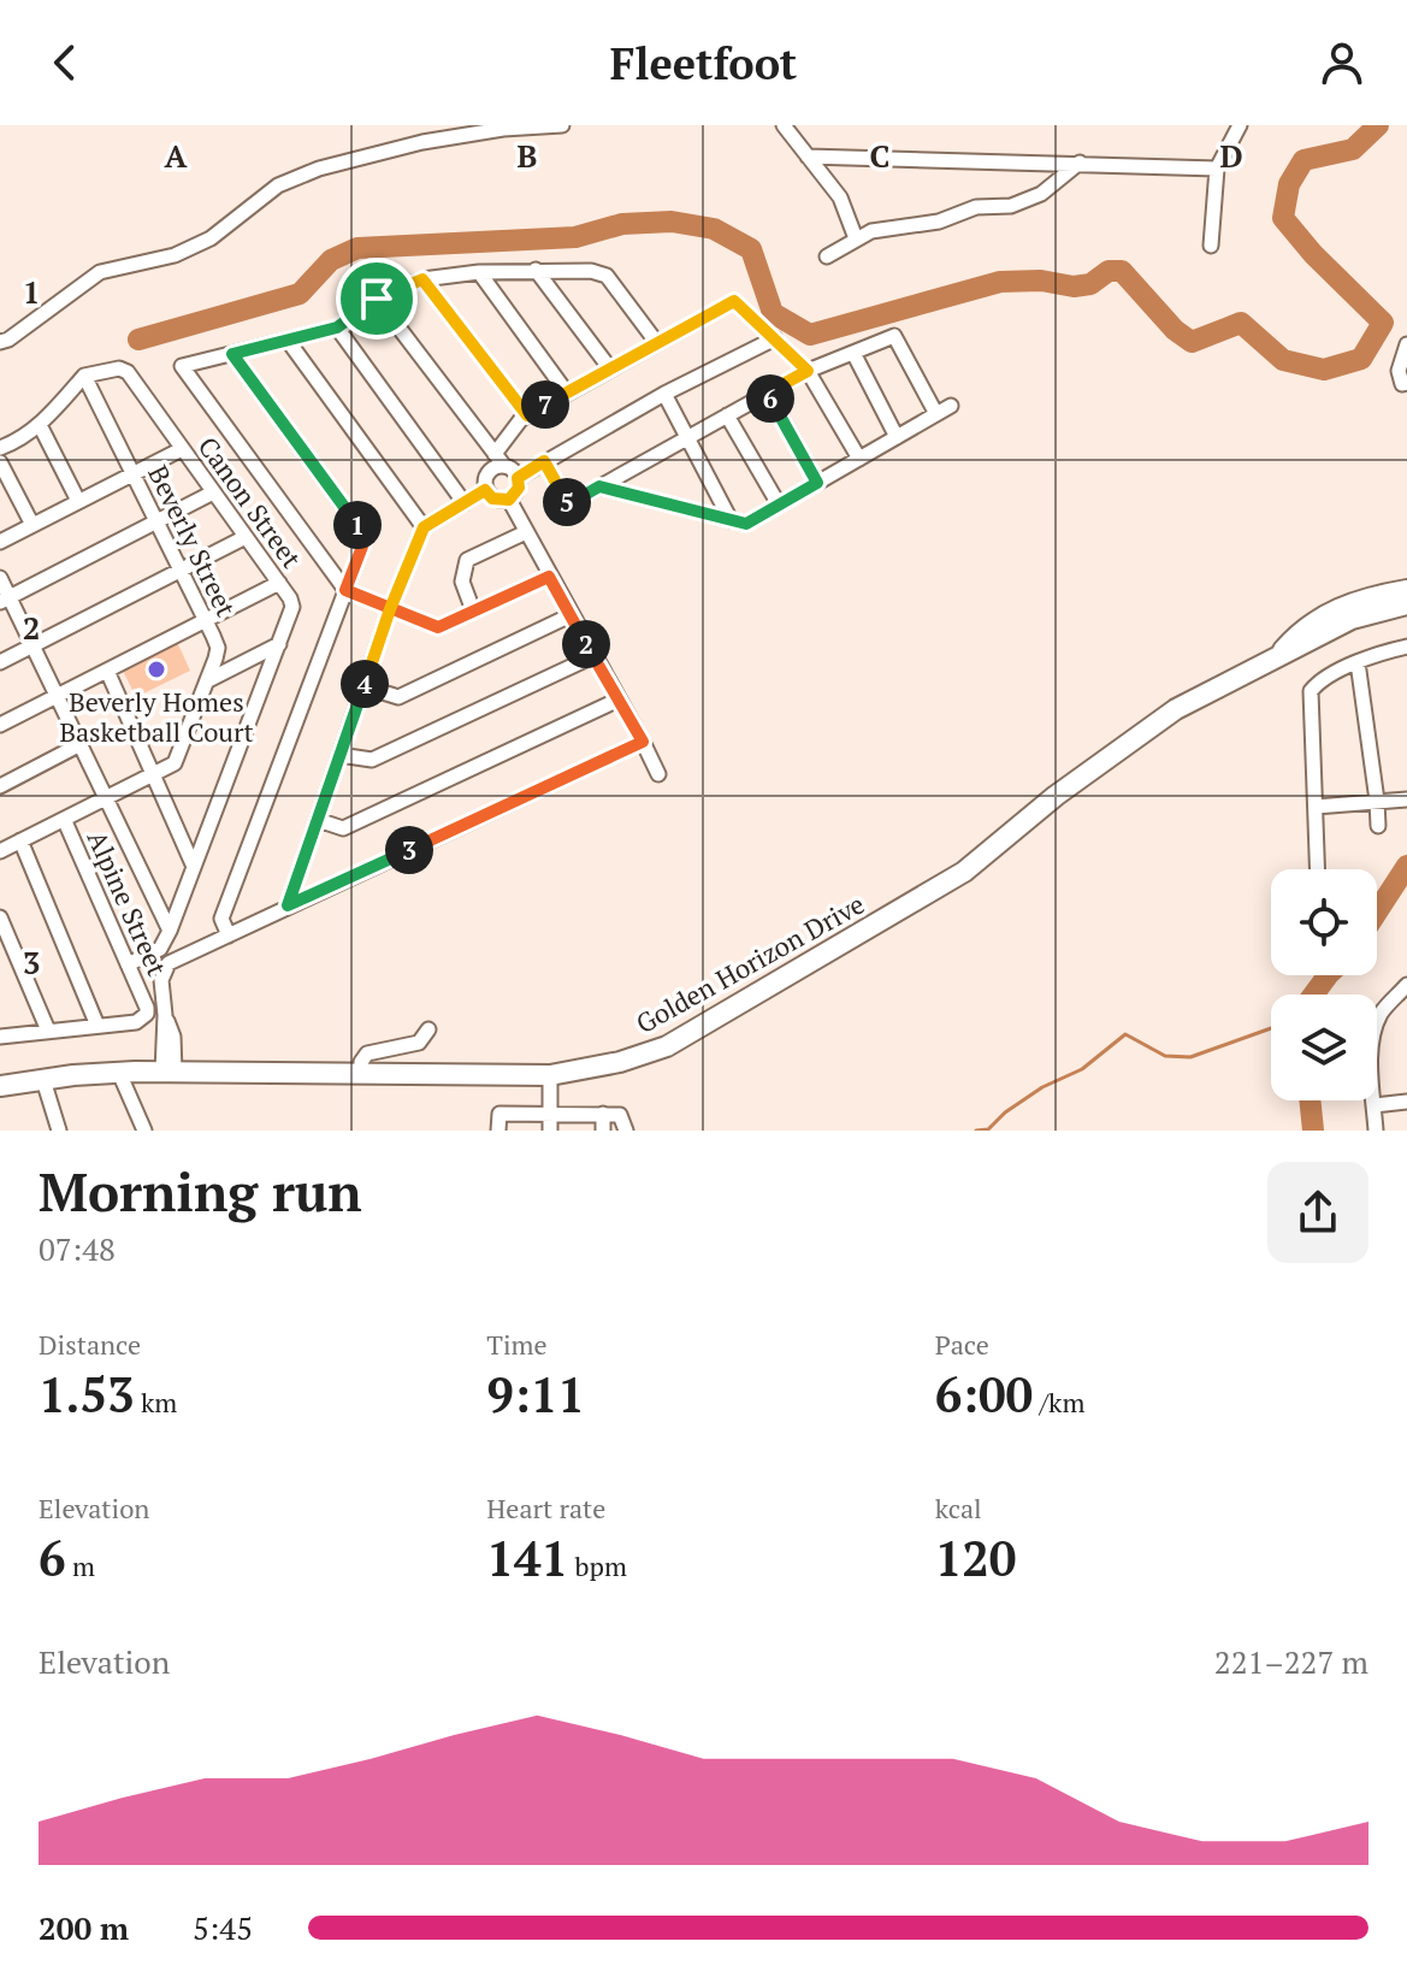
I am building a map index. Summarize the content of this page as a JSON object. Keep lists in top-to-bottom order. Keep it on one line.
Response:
{"streets":{"street":["Canon Street","Beverly Street","Alpine Street","Golden Horizon Drive"]},"crossings":[["Canon Street","Beverly Street"],["Canon Street","Alpine Street"],["Beverly Street","Alpine Street"]],"places":["Beverly Homes Basketball Court"],"page":{"header":"Fleetfoot","pins":["6","7","5","1","2","4","3"],"heading":["Morning run","07:48"],"stats":[["Distance","1.53 km"],["Time","9:11"],["Pace","6:00 /km"],["Elevation","6 m"],["Heart rate","141 bpm"],["kcal","120"]],"chart":["Elevation","221–227 m"],"list":[{"name":"200 m","note":"5:45"}]},"grid":{"columns":["A","B","C","D"],"rows":["1","2","3"]}}
